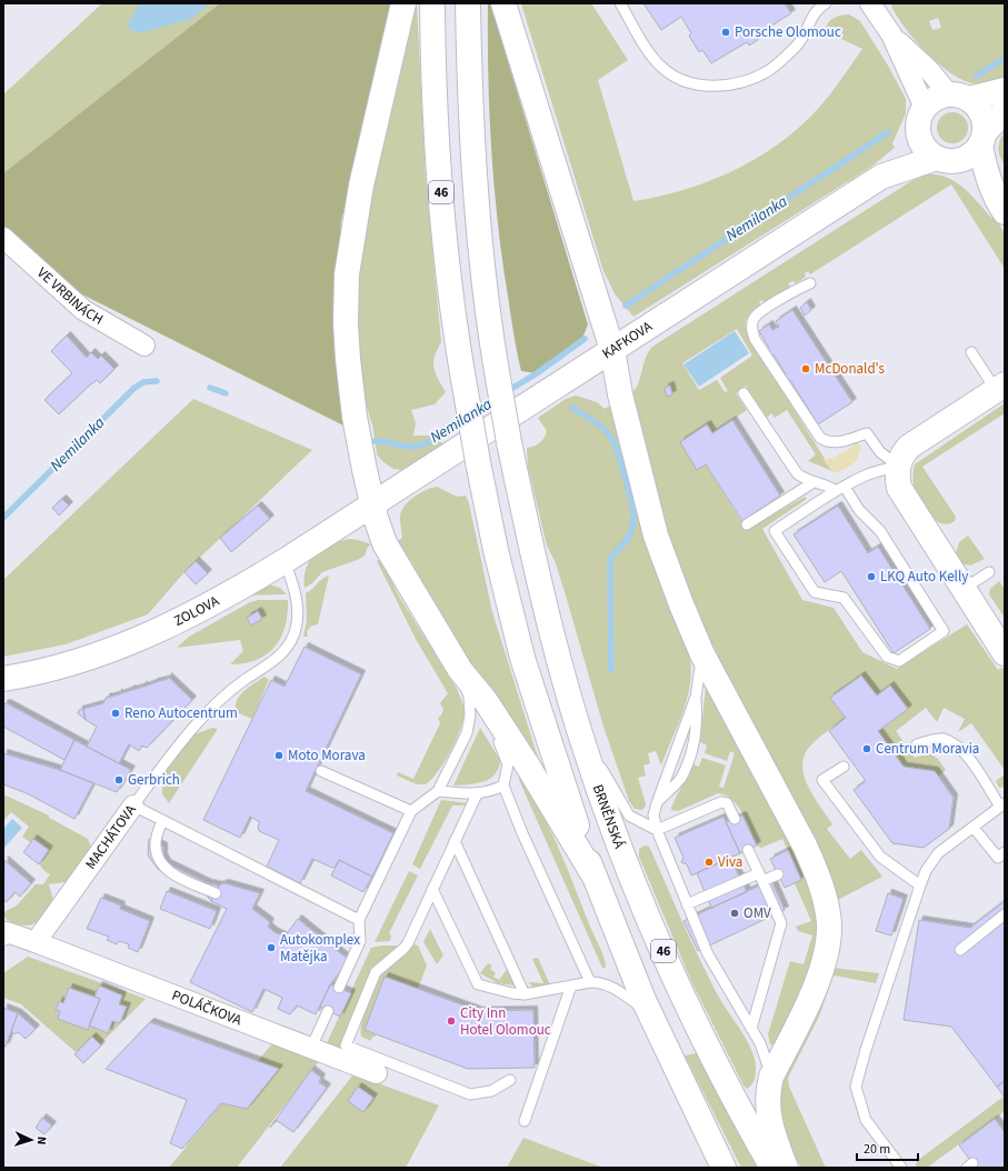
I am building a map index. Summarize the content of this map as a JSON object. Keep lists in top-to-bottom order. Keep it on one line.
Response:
{"streets":{"main road":["46","KAFKOVA","ZOLOVA","BRNĚNSKÁ"],"street":["VE VRBINÁCH","MACHÁTOVA","POLÁČKOVA"]},"crossings":[["KAFKOVA","ZOLOVA"],["ZOLOVA","MACHÁTOVA"],["MACHÁTOVA","POLÁČKOVA"]],"water":["Nemilanka"],"places":["Porsche Olomouc","McDonald's","LKQ Auto Kelly","Reno Autocentrum","Centrum Moravia","Moto Morava","Gerbrich","Viva","OMV","Autokomplex Matějka","City Inn Hotel Olomouc"],"scale_bar":"20 m","north":"right"}
